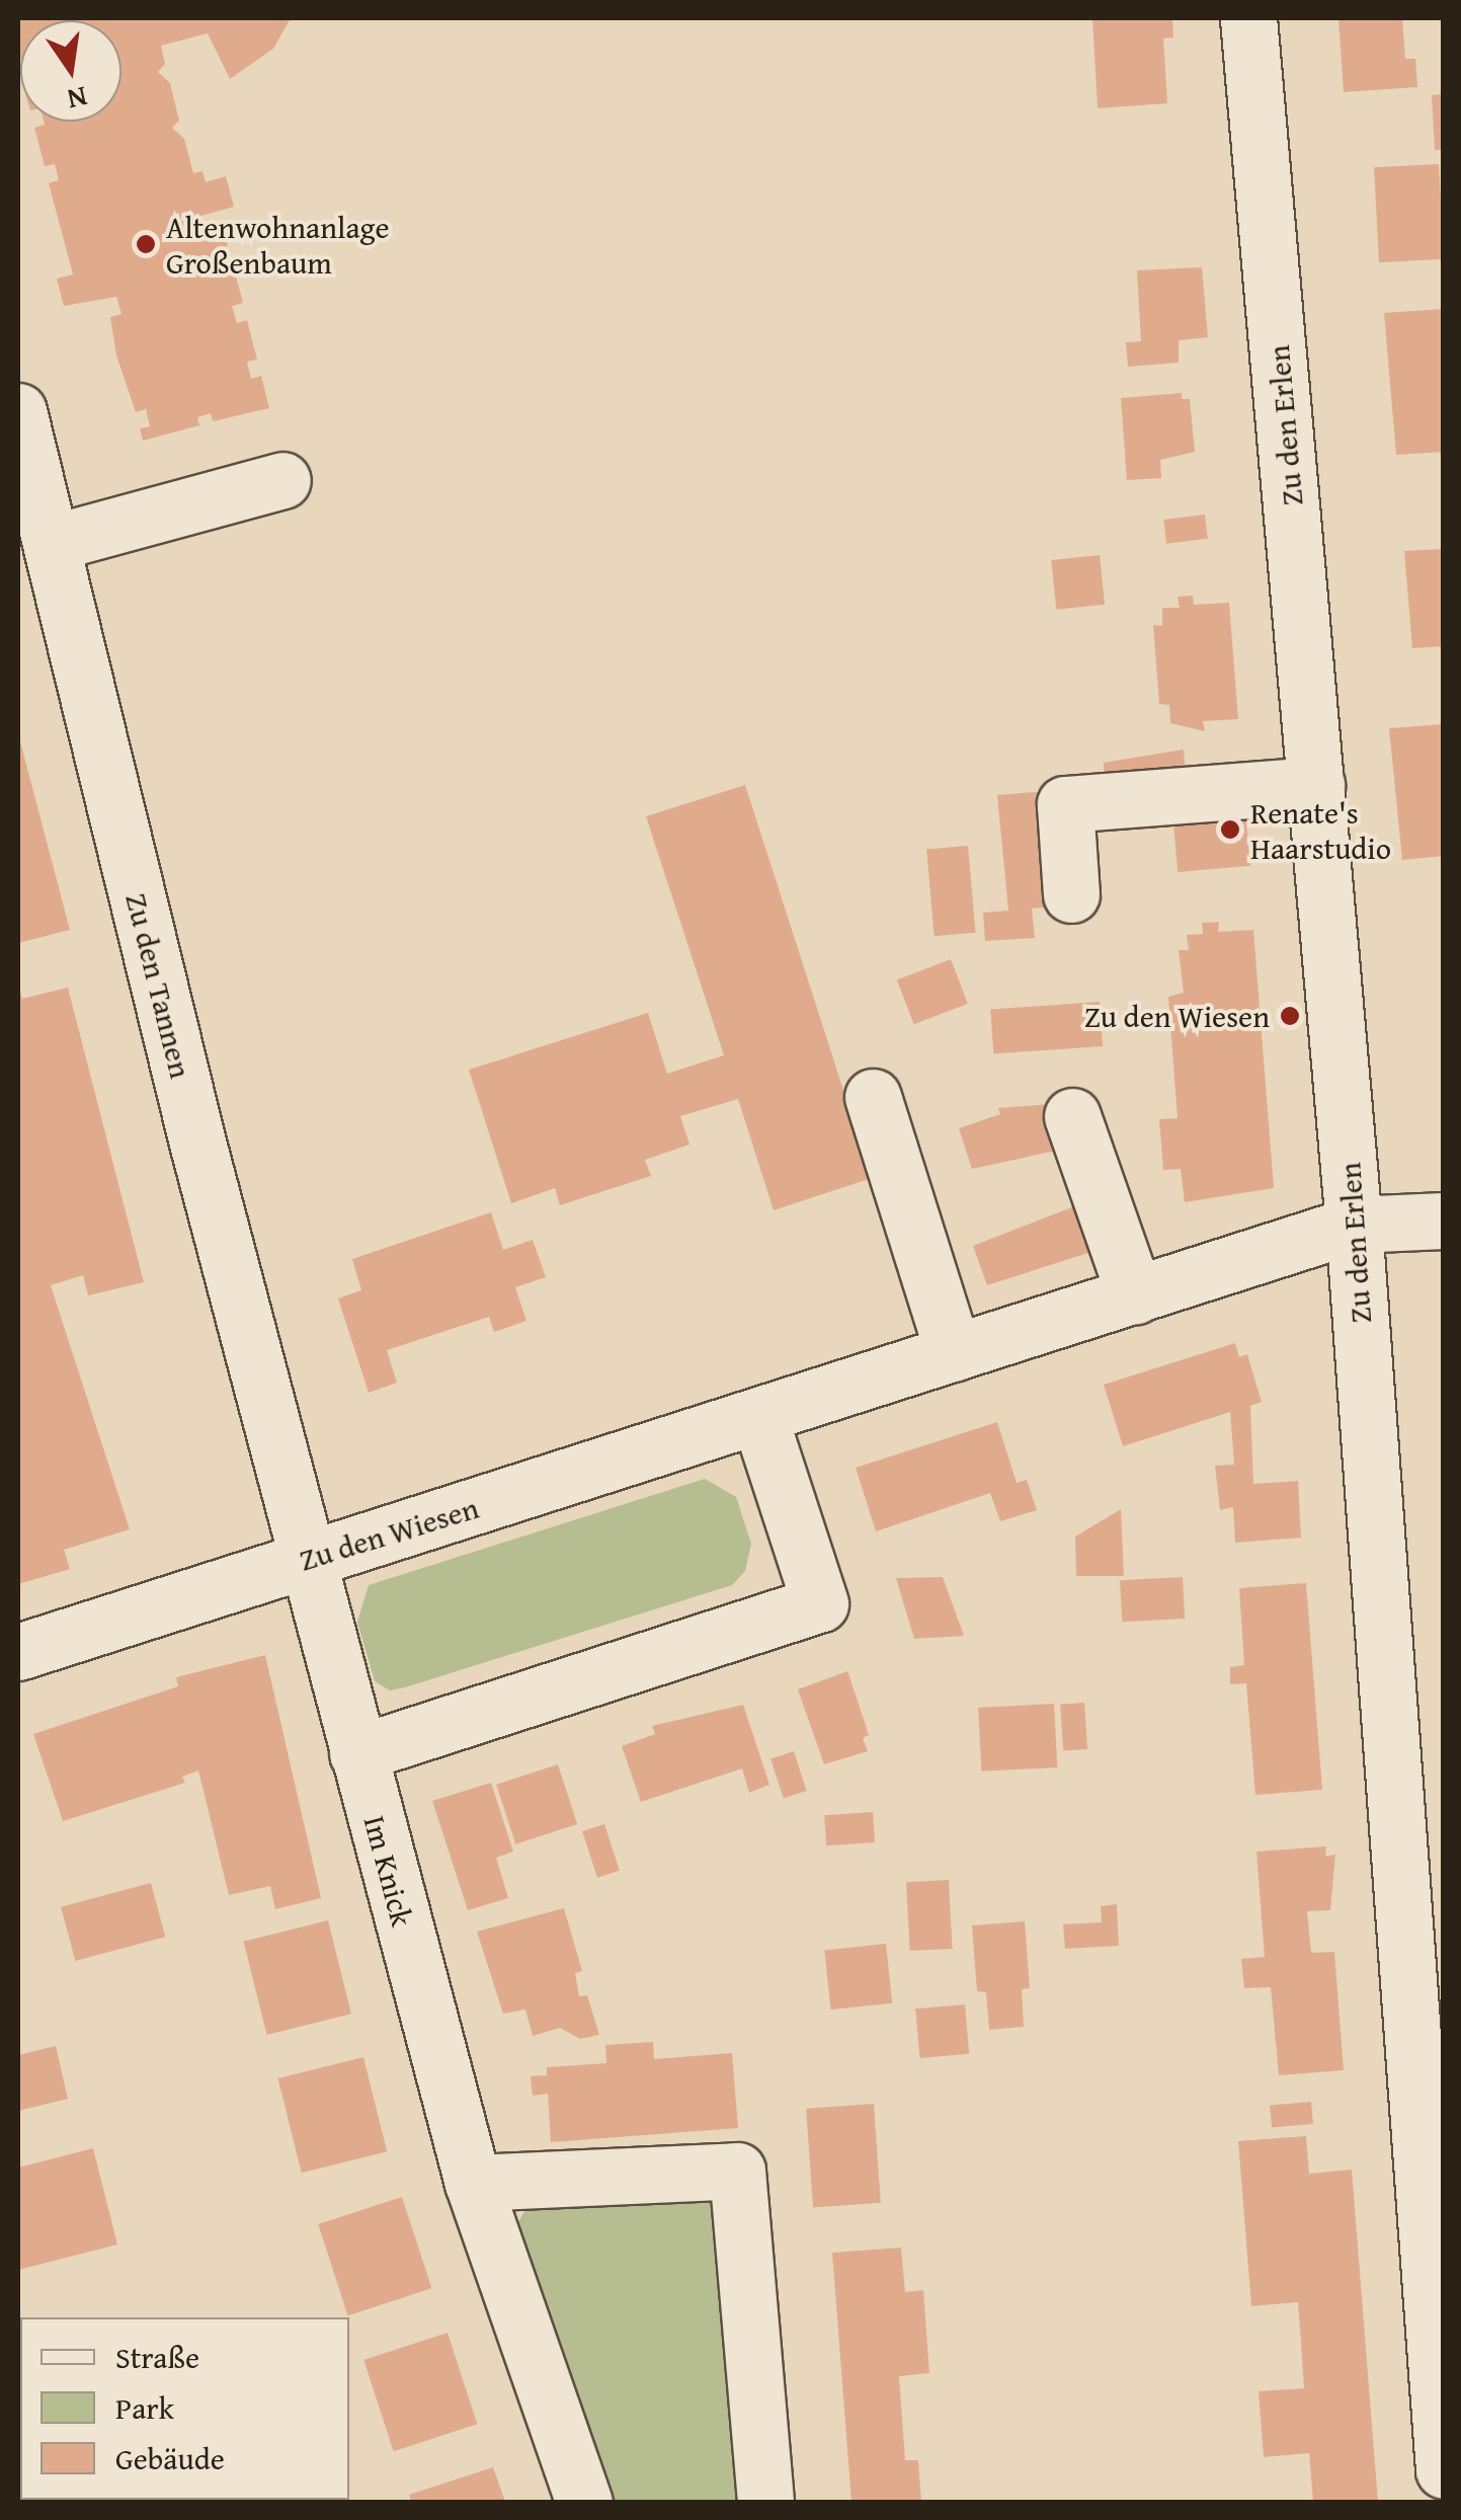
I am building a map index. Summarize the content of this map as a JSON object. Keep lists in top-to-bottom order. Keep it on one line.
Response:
{"streets":{"street":["Zu den Erlen","Zu den Tannen","Zu den Wiesen","Im Knick"]},"crossings":[["Zu den Erlen","Zu den Wiesen"],["Zu den Tannen","Zu den Wiesen"],["Zu den Tannen","Im Knick"],["Zu den Wiesen","Im Knick"]],"places":["Altenwohnanlage Großenbaum","Renate's Haarstudio","Zu den Wiesen"],"legend":["Straße","Park","Gebäude"],"north":"bottom"}
